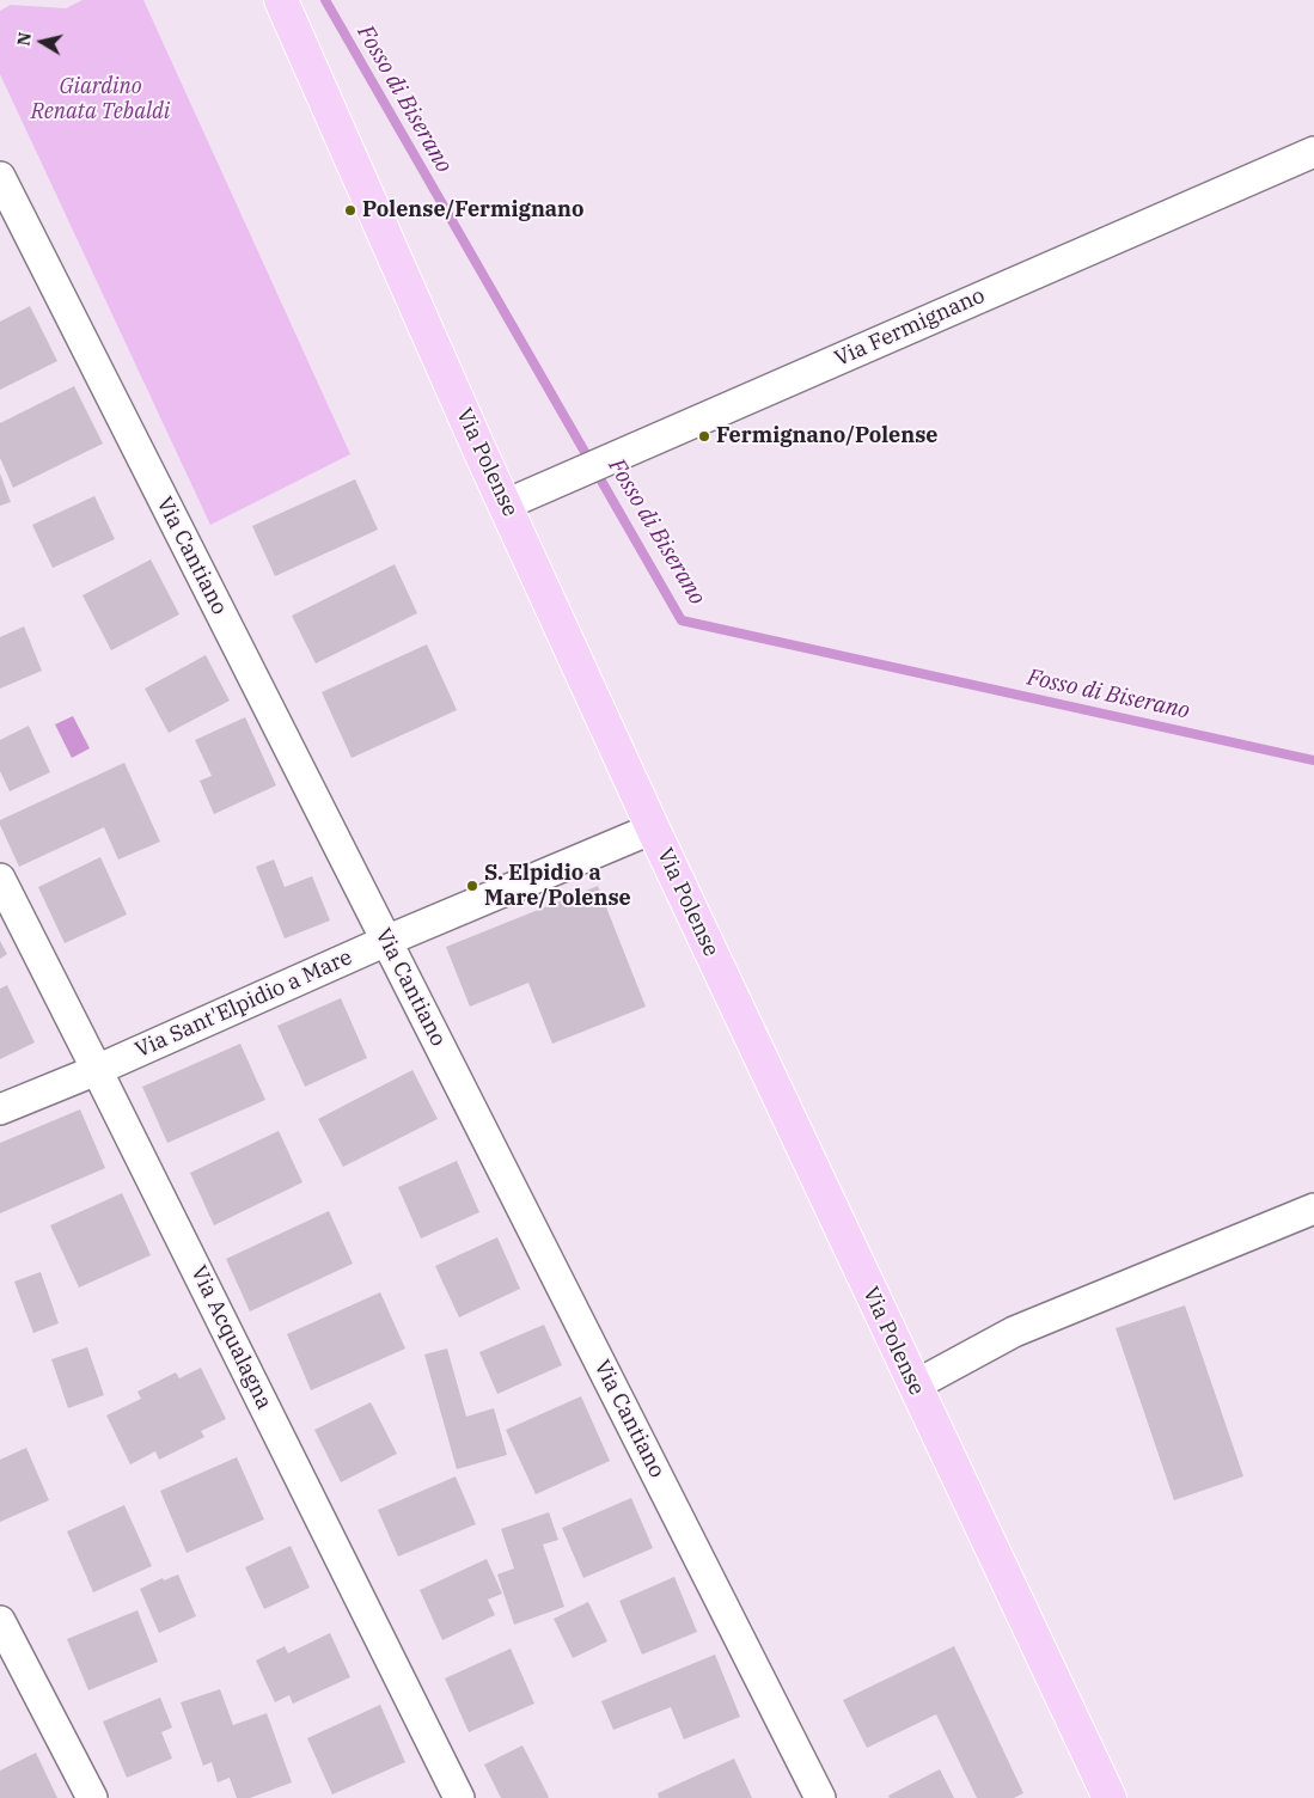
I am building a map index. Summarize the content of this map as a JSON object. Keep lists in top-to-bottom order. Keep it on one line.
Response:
{"streets":{"main road":["Via Polense"],"street":["Via Fermignano","Via Cantiano","Via Sant'Elpidio a Mare","Via Acqualagna"]},"crossings":[["Via Fermignano","Via Polense"],["Via Polense","Via Sant'Elpidio a Mare"],["Via Cantiano","Via Sant'Elpidio a Mare"],["Via Sant'Elpidio a Mare","Via Acqualagna"]],"water":["Fosso di Biserano"],"parks":["Giardino Renata Tebaldi"],"places":["Polense/Fermignano","Fermignano/Polense","S. Elpidio a Mare/Polense"],"north":"left"}
